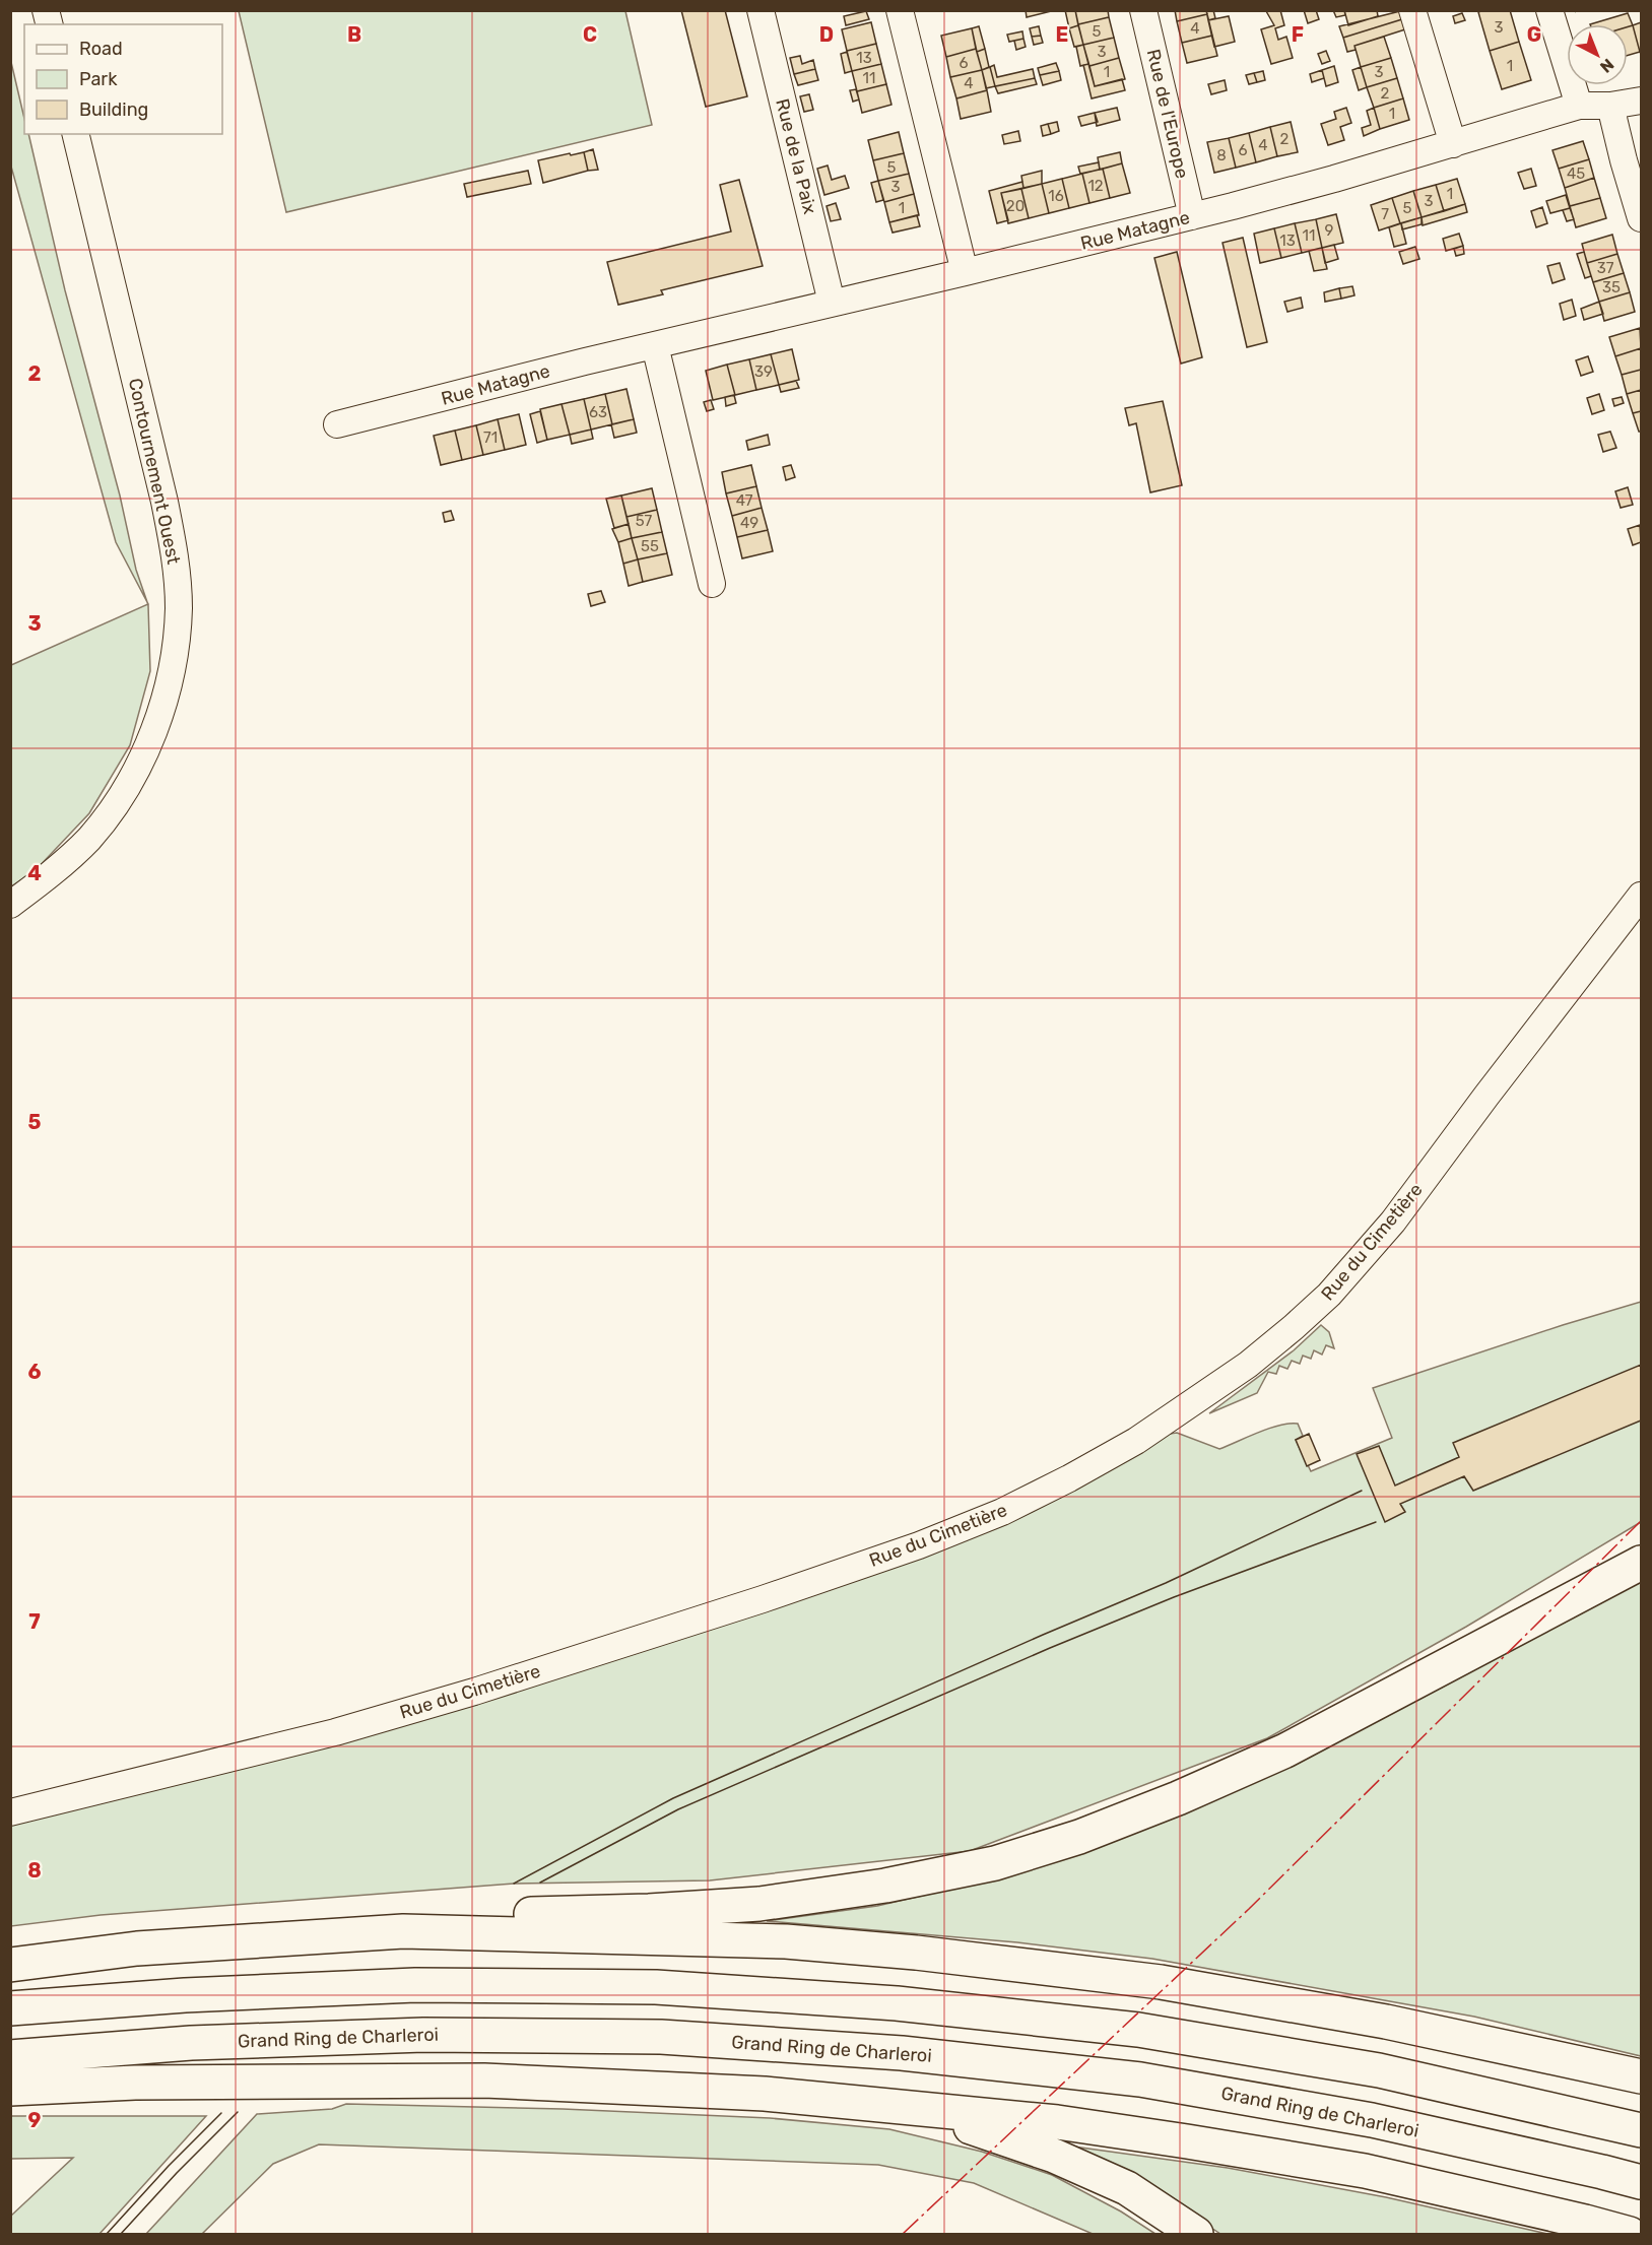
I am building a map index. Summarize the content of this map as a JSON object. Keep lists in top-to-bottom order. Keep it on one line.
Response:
{"streets":{"highway":["Grand Ring de Charleroi"],"street":["Rue de l'Europe","Rue de la Paix","Rue Matagne","Contournement Ouest","Rue du Cimetière"]},"crossings":[["Rue de l'Europe","Rue Matagne"],["Rue de la Paix","Rue Matagne"]],"house_numbers":["3","4","5","3","13","6","1","1","3","11","4","2","1","2","4","6","8","5","45","12","3","1","16","3","20","1","5","7","9","11","13","37","35","39","63","71","47","57","49","55"],"legend":["Road","Park","Building"],"north":"bottom right","grid":{"columns":["B","C","D","E","F","G"],"rows":["2","3","4","5","6","7","8","9"]}}
